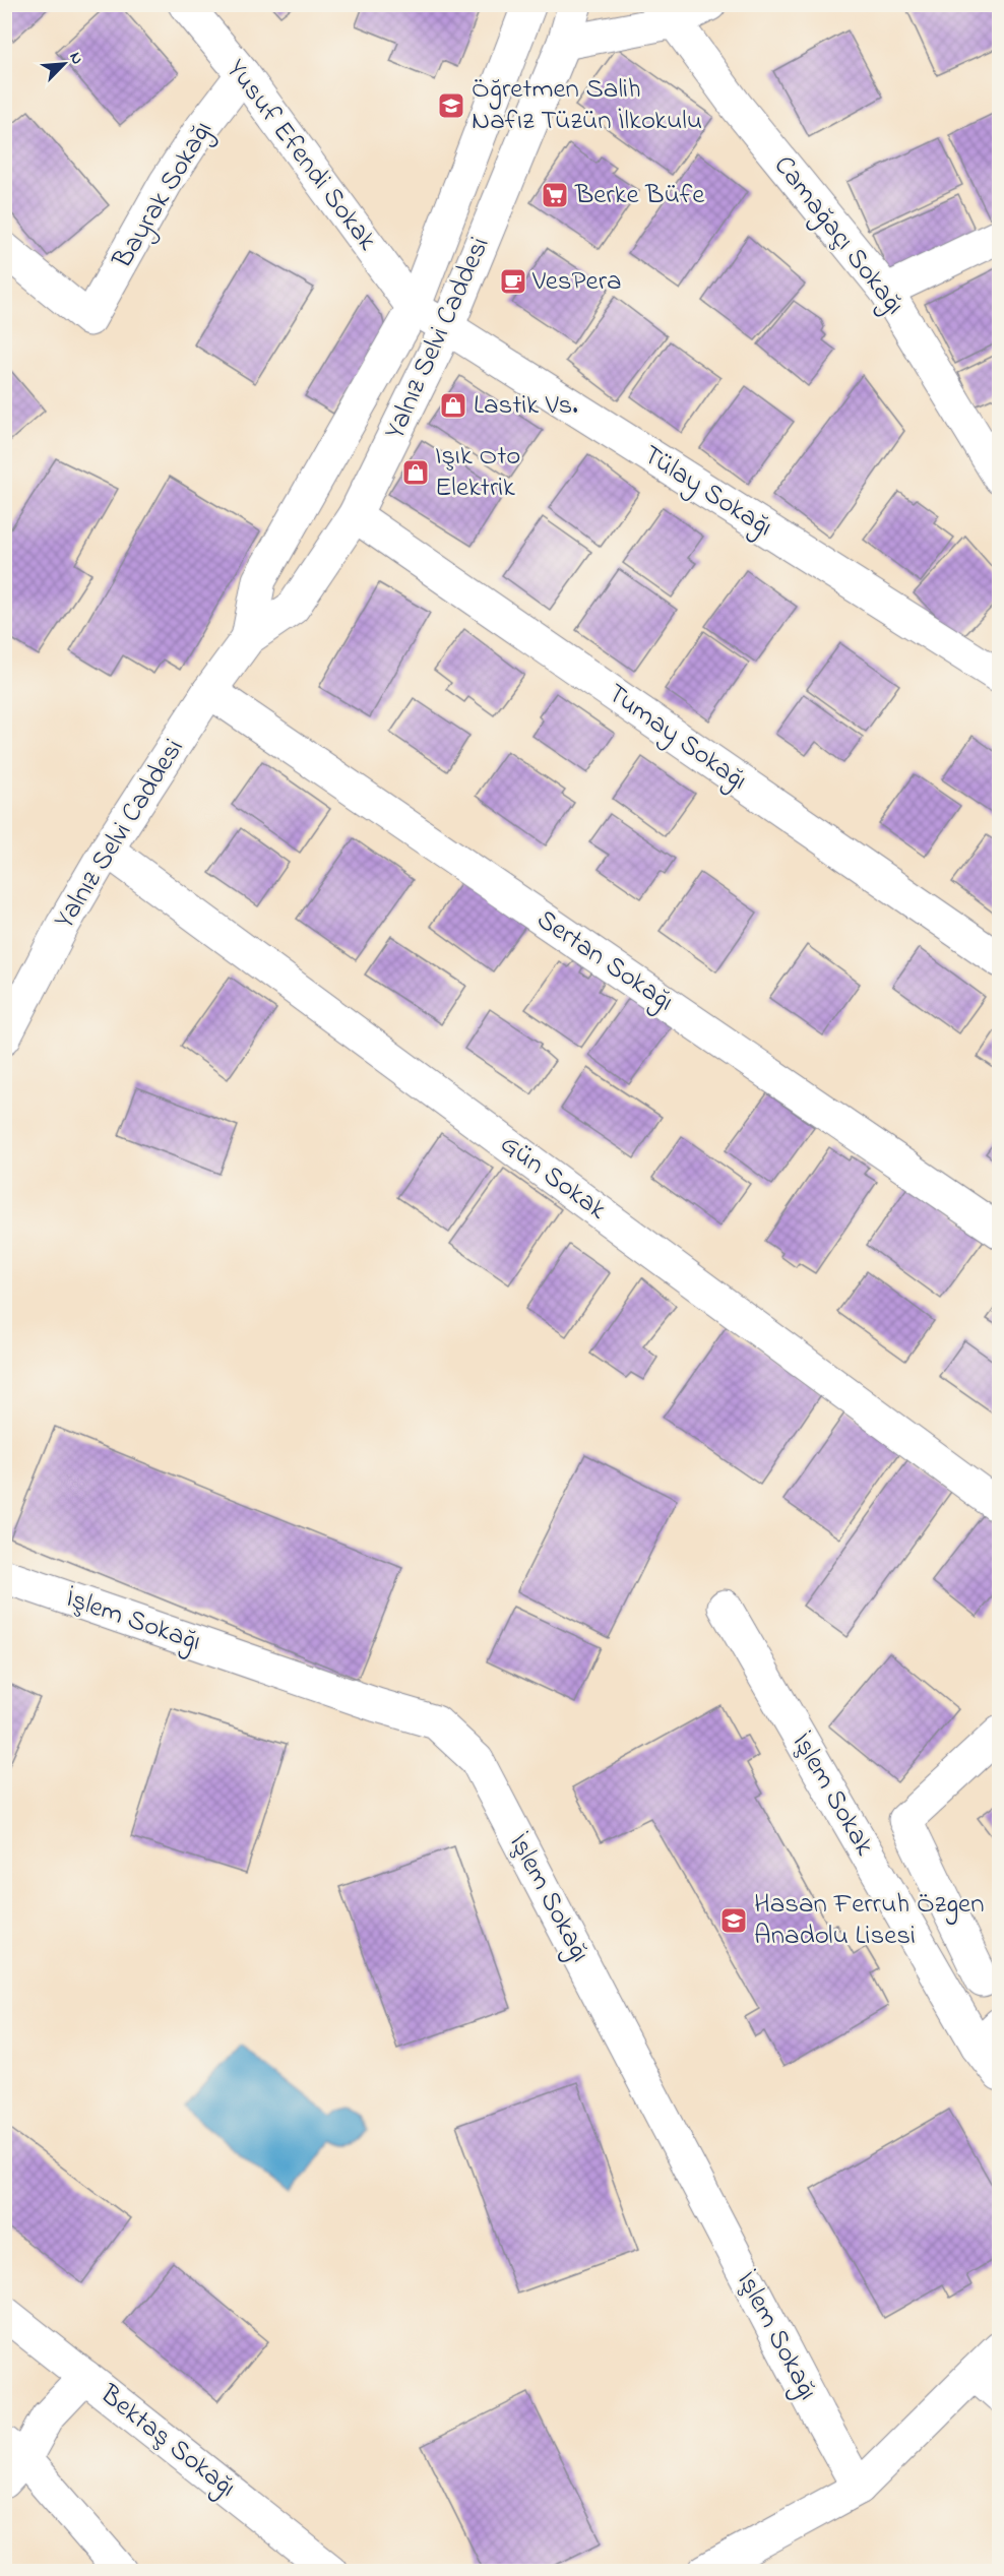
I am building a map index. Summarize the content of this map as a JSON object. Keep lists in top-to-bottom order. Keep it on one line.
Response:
{"streets":{"street":["Yusuf Efendi Sokak","Bayrak Sokağı","Camağaçı Sokağı","Yalnız Selvi Caddesi","Tülay Sokağı","Tumay Sokağı","Sertan Sokağı","Gün Sokak","İşlem Sokağı","İşlem Sokak","Bektaş Sokağı"]},"crossings":[["Yusuf Efendi Sokak","Bayrak Sokağı"],["Yusuf Efendi Sokak","Yalnız Selvi Caddesi"],["Yusuf Efendi Sokak","Tülay Sokağı"],["Yalnız Selvi Caddesi","Tülay Sokağı"],["Yalnız Selvi Caddesi","Tumay Sokağı"],["Yalnız Selvi Caddesi","Sertan Sokağı"],["Yalnız Selvi Caddesi","Gün Sokak"]],"places":{"school or university":["Öğretmen Salih Nafız Tüzün İlkokulu","Hasan Ferruh Özgen Anadolu Lisesi"],"supermarket":["Berke Büfe"],"cafe":["VesPera"],"shop":["Lastik Vs.","Işık Oto Elektrik"]},"north":"top right"}
